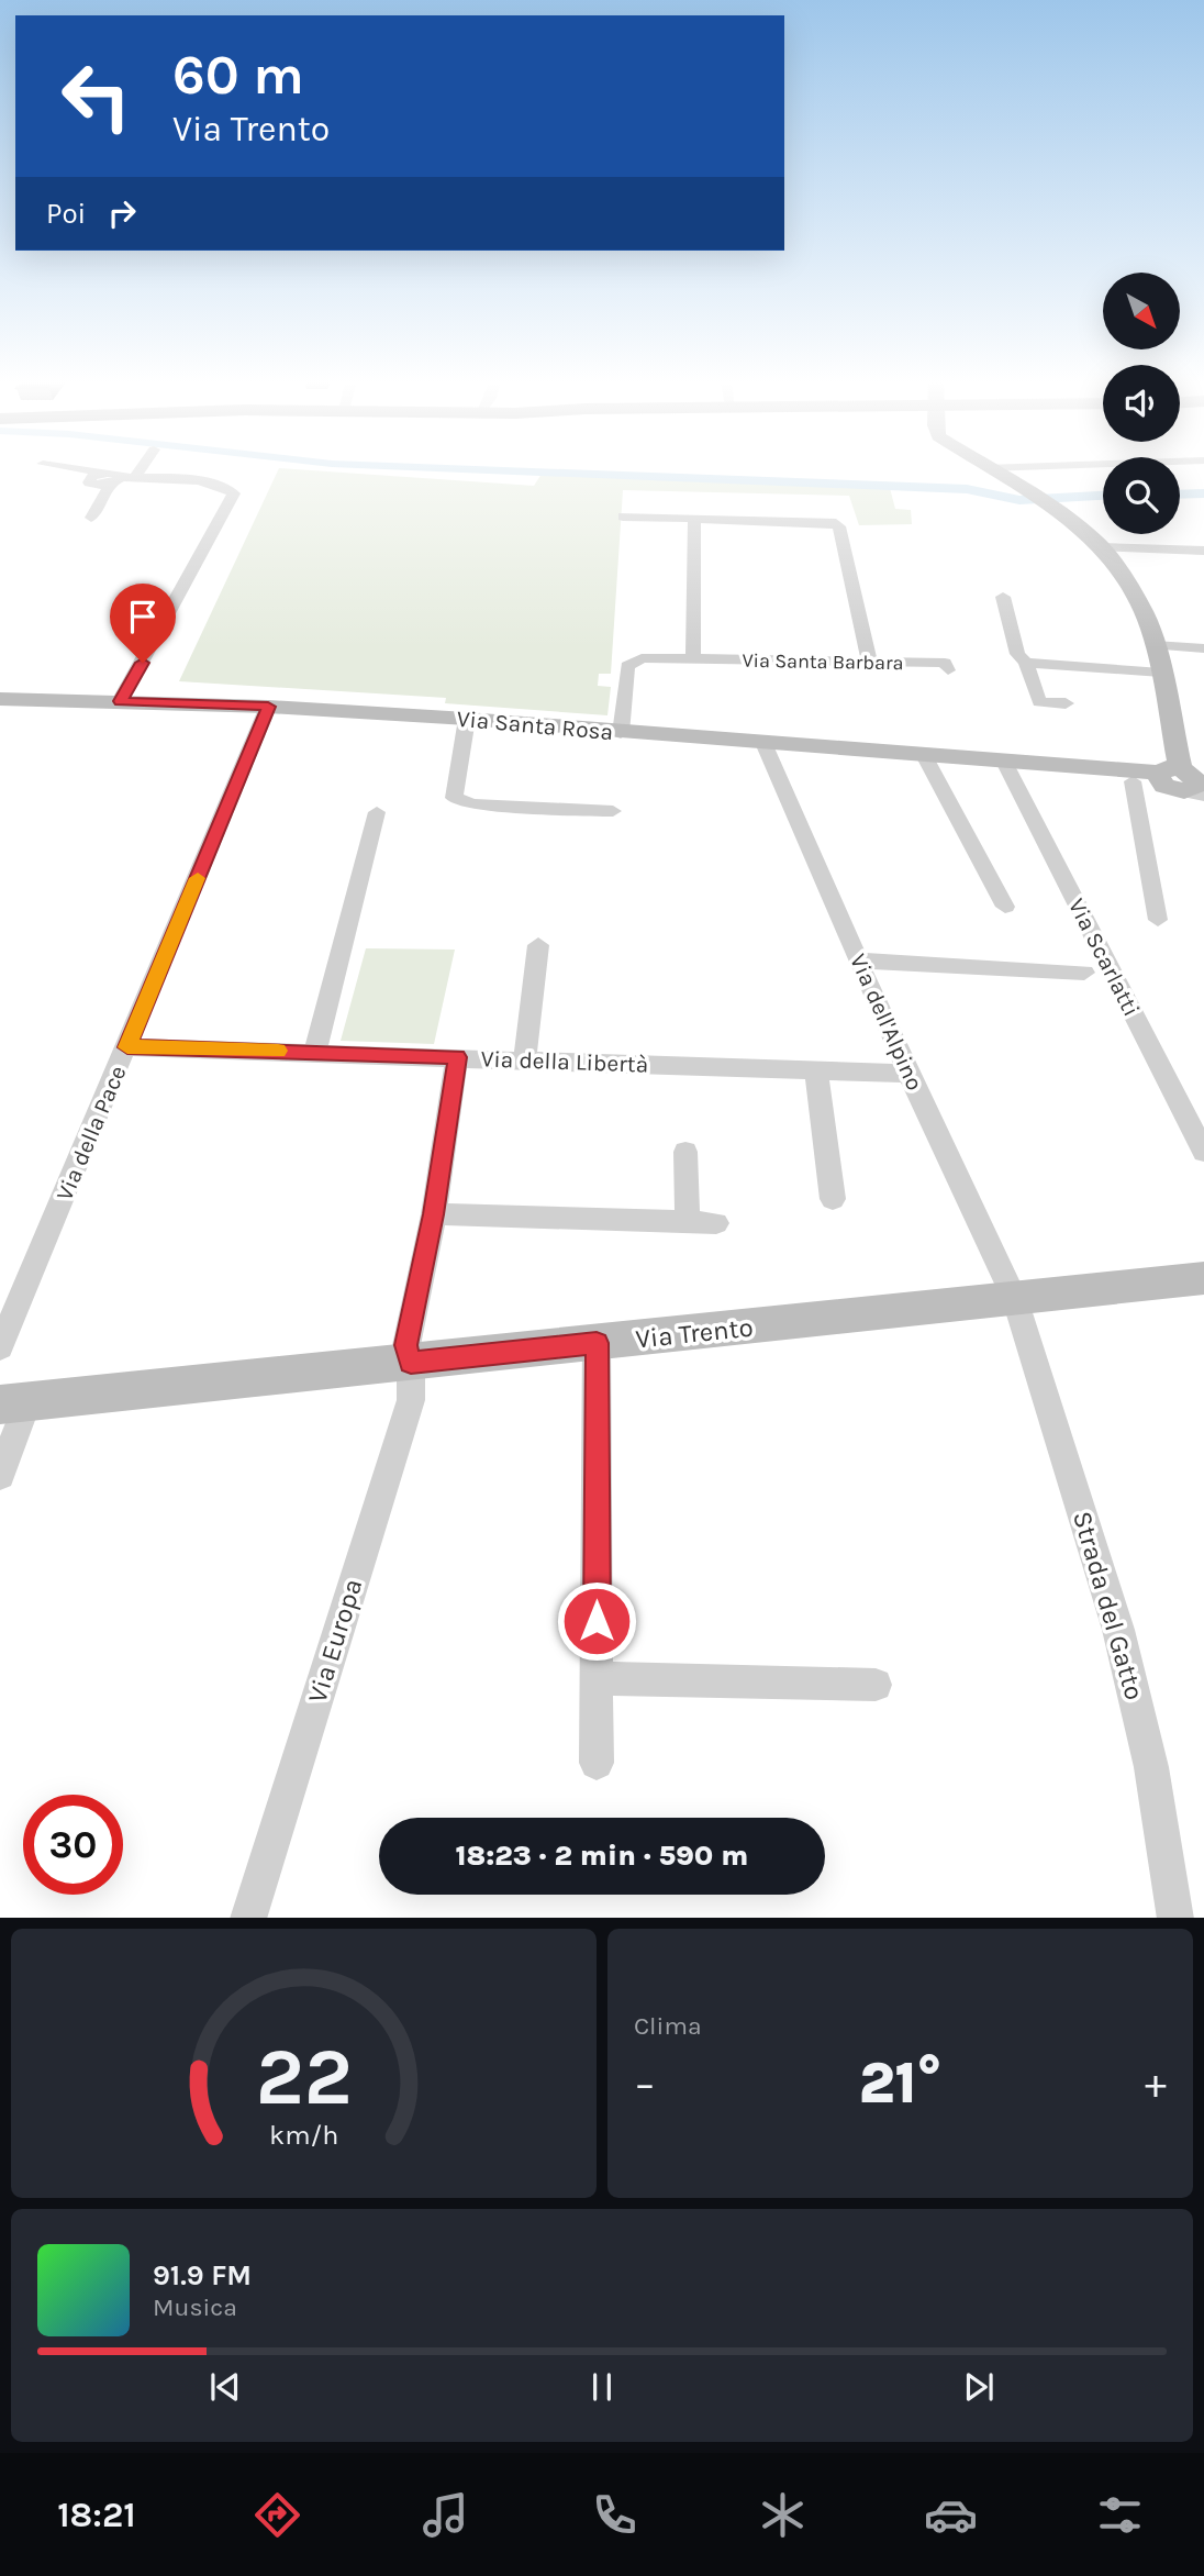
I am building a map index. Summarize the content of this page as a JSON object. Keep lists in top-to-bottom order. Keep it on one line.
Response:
{"streets":{"street":["Via Santa Barbara","Via Santa Rosa","Via Scarlatti","Via dell'Alpino","Via della Libertà","Via della Pace","Via Trento","Strada del Gatto","Via Europa"]},"crossings":[["Via Santa Barbara","Via Santa Rosa"],["Via Santa Rosa","Via Scarlatti"],["Via Santa Rosa","Via dell'Alpino"],["Via Santa Rosa","Via della Pace"],["Via dell'Alpino","Via della Libertà"],["Via dell'Alpino","Via Trento"],["Via dell'Alpino","Strada del Gatto"],["Via della Libertà","Via della Pace"],["Via della Libertà","Via Europa"],["Via Trento","Strada del Gatto"],["Via Trento","Via Europa"]],"north":"bottom right","page":{"turn":["60 m","Via Trento"],"then":"Poi","limit":"30","trip":"18:23 · 2 min · 590 m","tile":"Clima","heat":["−","21°","+"],"song":["91.9 FM","Musica"],"tabs":"18:21","gauge":["22","km/h"]}}
